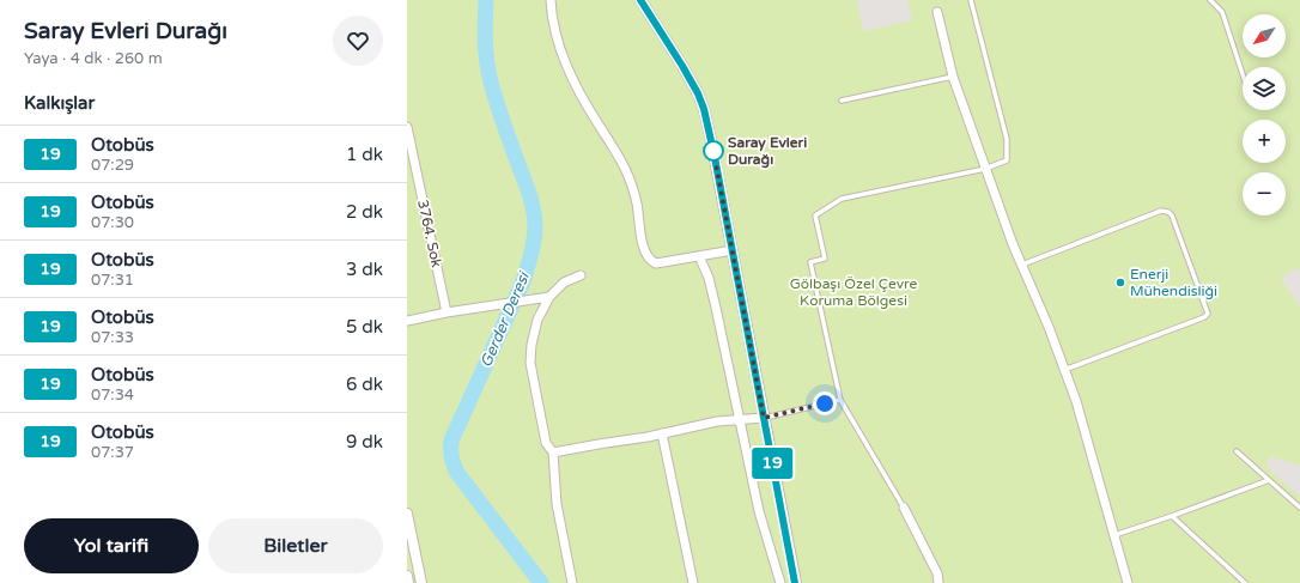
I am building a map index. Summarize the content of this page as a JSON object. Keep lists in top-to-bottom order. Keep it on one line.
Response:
{"streets":{"street":["3764. Sok"]},"water":["Gerder Deresi"],"parks":["Gölbaşı Özel Çevre Koruma Bölgesi"],"places":["Saray Evleri Durağı","Enerji Mühendisliği"],"lines":["bus line 19"],"north":"bottom left","page":{"heading":[["Saray Evleri Durağı","Yaya · 4 dk · 260 m"],"Kalkışlar"],"on_map":"19","map_buttons":["+","−"],"list":[{"mark":"19","name":"Otobüs","note":"07:29","value":"1 dk"},{"mark":"19","name":"Otobüs","note":"07:30","value":"2 dk"},{"mark":"19","name":"Otobüs","note":"07:31","value":"3 dk"},{"mark":"19","name":"Otobüs","note":"07:33","value":"5 dk"},{"mark":"19","name":"Otobüs","note":"07:34","value":"6 dk"},{"mark":"19","name":"Otobüs","note":"07:37","value":"9 dk"}],"buttons":["Yol tarifi","Biletler"]}}
